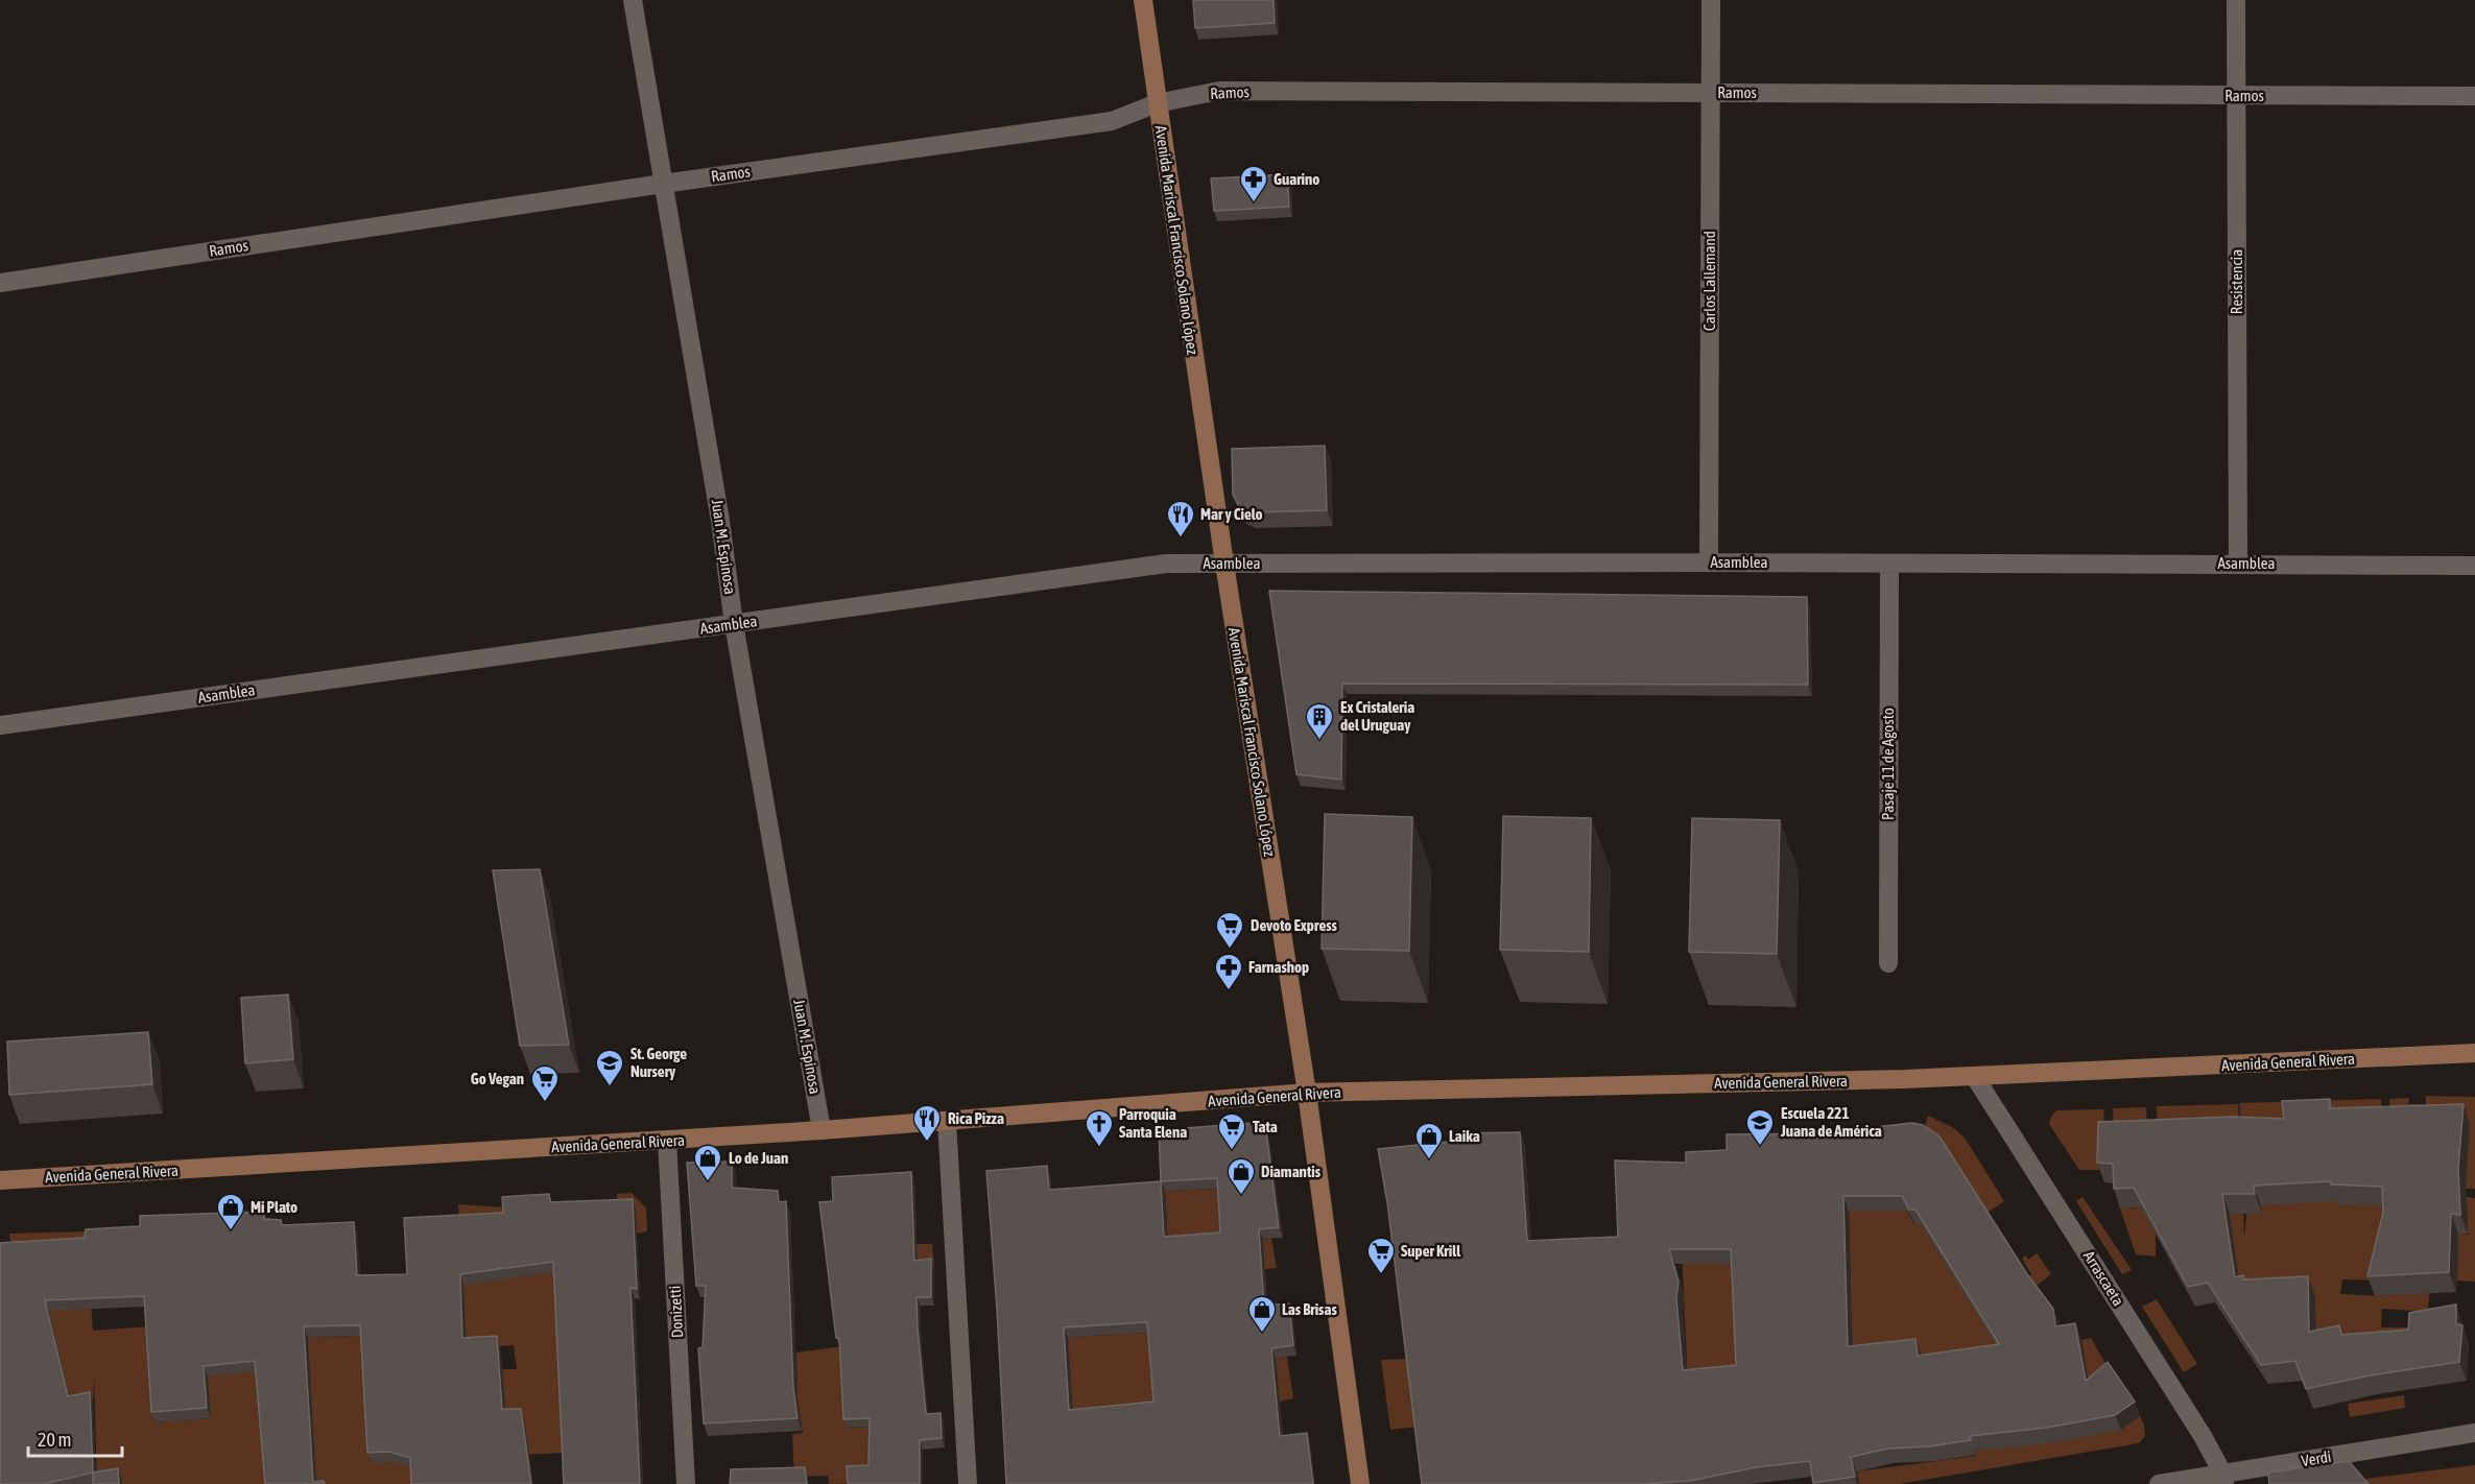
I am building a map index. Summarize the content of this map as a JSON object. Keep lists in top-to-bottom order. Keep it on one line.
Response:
{"streets":{"main road":["Avenida Mariscal Francisco Solano López","Avenida General Rivera"],"street":["Ramos","Carlos Lallemand","Resistencia","Juan M. Espinosa","Asamblea","Pasaje 11 de Agosto","Arrascaeta","Donizetti","Verdi"]},"crossings":[["Ramos","Avenida Mariscal Francisco Solano López"],["Ramos","Carlos Lallemand"],["Ramos","Resistencia"],["Ramos","Juan M. Espinosa"],["Avenida Mariscal Francisco Solano López","Asamblea"],["Avenida Mariscal Francisco Solano López","Avenida General Rivera"],["Carlos Lallemand","Asamblea"],["Resistencia","Asamblea"],["Juan M. Espinosa","Asamblea"],["Juan M. Espinosa","Avenida General Rivera"],["Asamblea","Pasaje 11 de Agosto"],["Avenida General Rivera","Arrascaeta"],["Avenida General Rivera","Donizetti"],["Arrascaeta","Verdi"]],"places":{"pharmacy":["Guarino","Farnashop"],"restaurant":["Mar y Cielo","Rica Pizza"],"building":["Ex Cristaleria del Uruguay"],"supermarket":["Devoto Express","Go Vegan","Tata","Super Krill"],"school or university":["St. George Nursery","Escuela 221 Juana de América"],"church":["Parroquia Santa Elena"],"shop":["Laika","Lo de Juan","Diamantis","Mi Plato","Las Brisas"]},"scale_bar":"20 m"}
